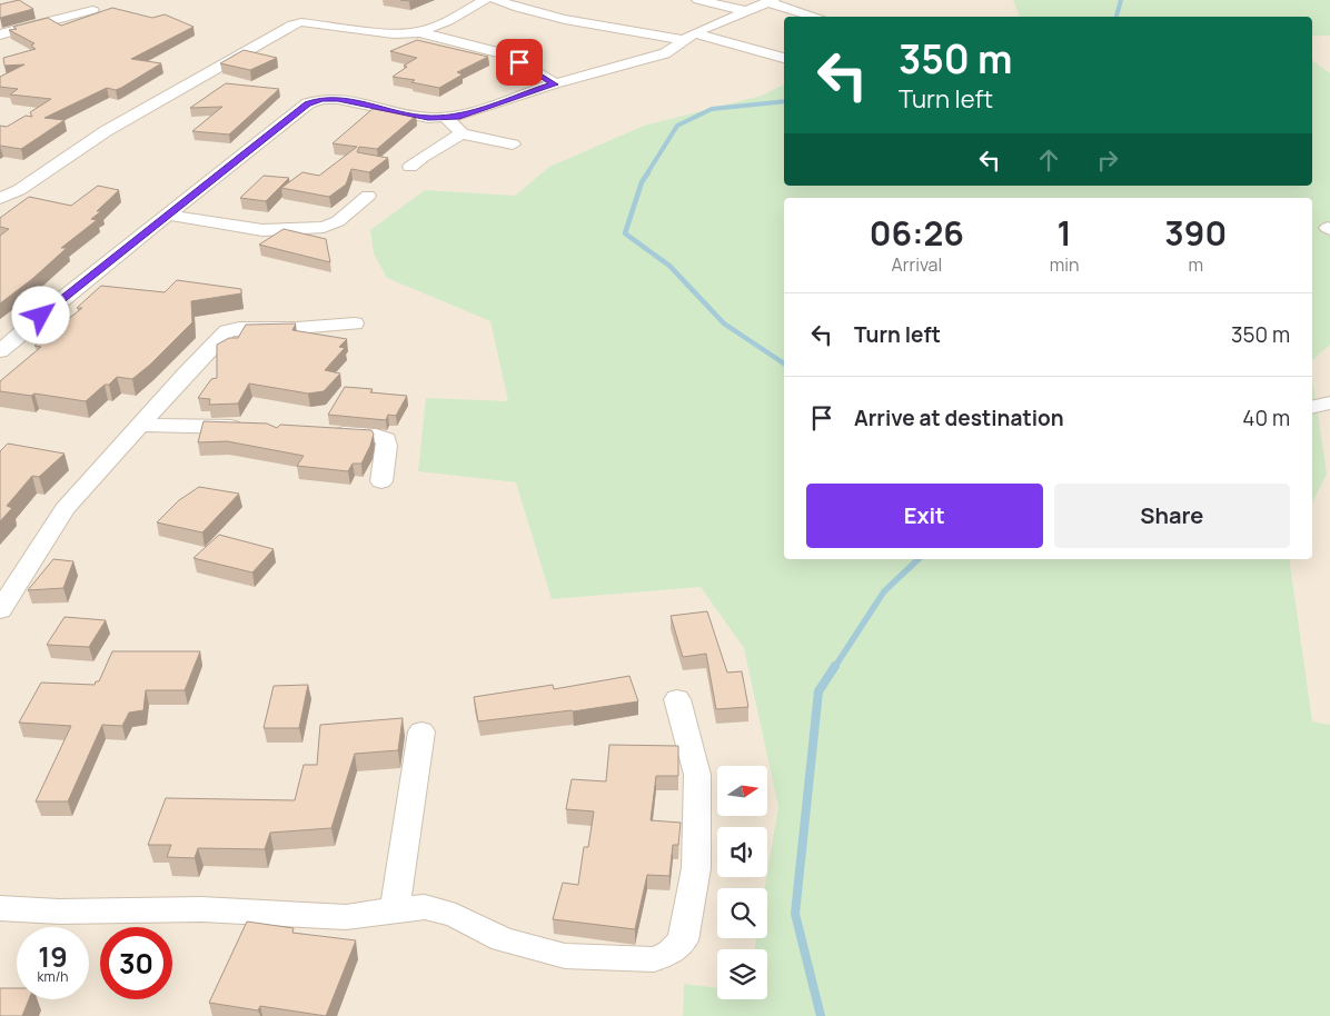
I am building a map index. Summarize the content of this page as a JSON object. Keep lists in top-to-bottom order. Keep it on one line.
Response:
{"north":"right","page":{"turn":["350 m","Turn left"],"eta":["06:26","Arrival","1","min","390","m"],"list":[{"name":"Turn left","value":"350 m"},{"name":"Arrive at destination","value":"40 m"}],"buttons":["Exit","Share"],"speed":"19 km/h","limit":"30"}}
